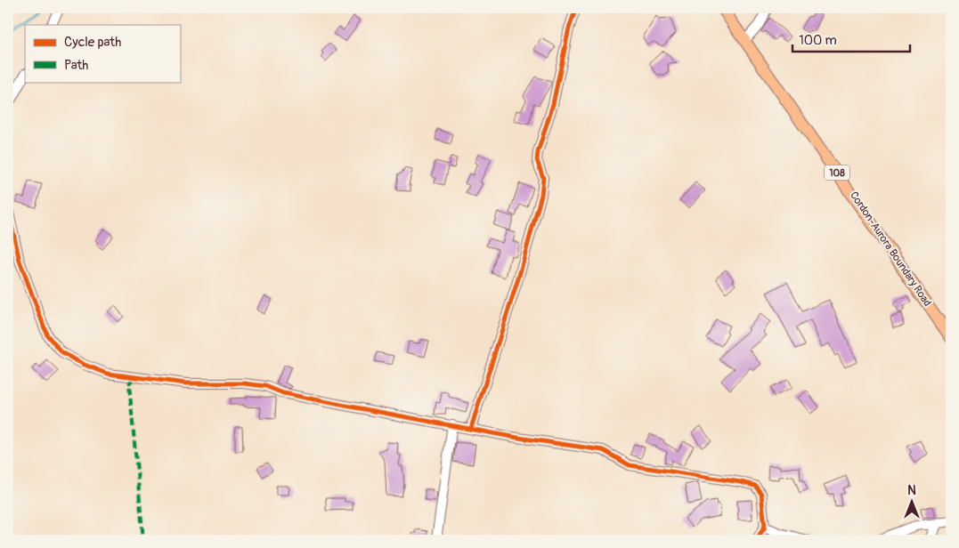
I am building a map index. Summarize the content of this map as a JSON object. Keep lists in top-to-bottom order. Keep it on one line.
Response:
{"streets":{"main road":["108","Cordon-Aurora Boundary Road"]},"legend":["Cycle path","Path"],"scale_bar":"100 m","north":"top"}
